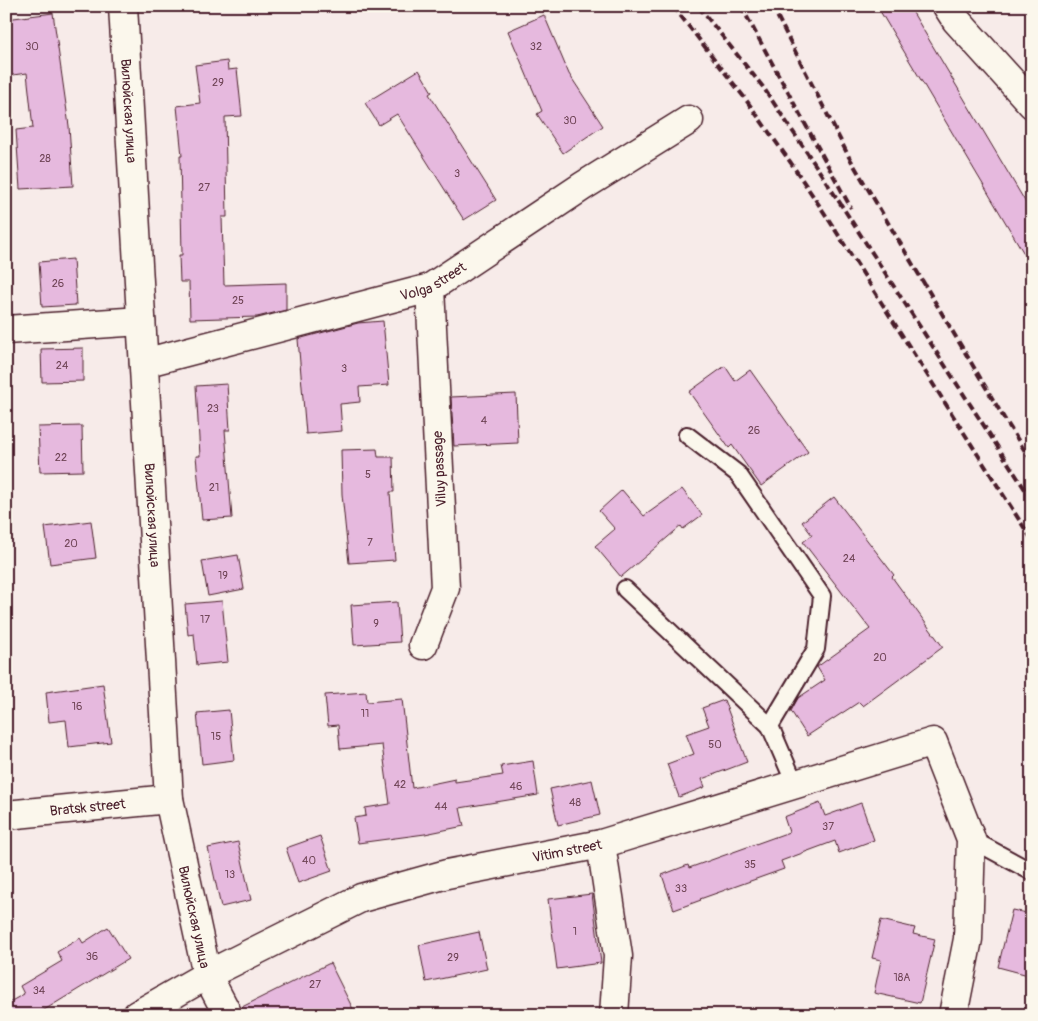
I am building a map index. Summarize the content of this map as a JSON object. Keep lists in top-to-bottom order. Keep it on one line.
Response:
{"streets":{"street":["Вилюйская улица","Volga street","Viluy passage","Bratsk street","Vitim street"]},"crossings":[["Вилюйская улица","Volga street"],["Вилюйская улица","Bratsk street"],["Вилюйская улица","Vitim street"],["Volga street","Viluy passage"]],"house_numbers":["30","32","29","30","28","3","27","26","25","24","3","23","4","26","22","5","21","7","20","24","19","17","9","20","16","11","15","50","42","46","48","44","37","40","35","13","33","1","36","29","18А","27","34"]}
